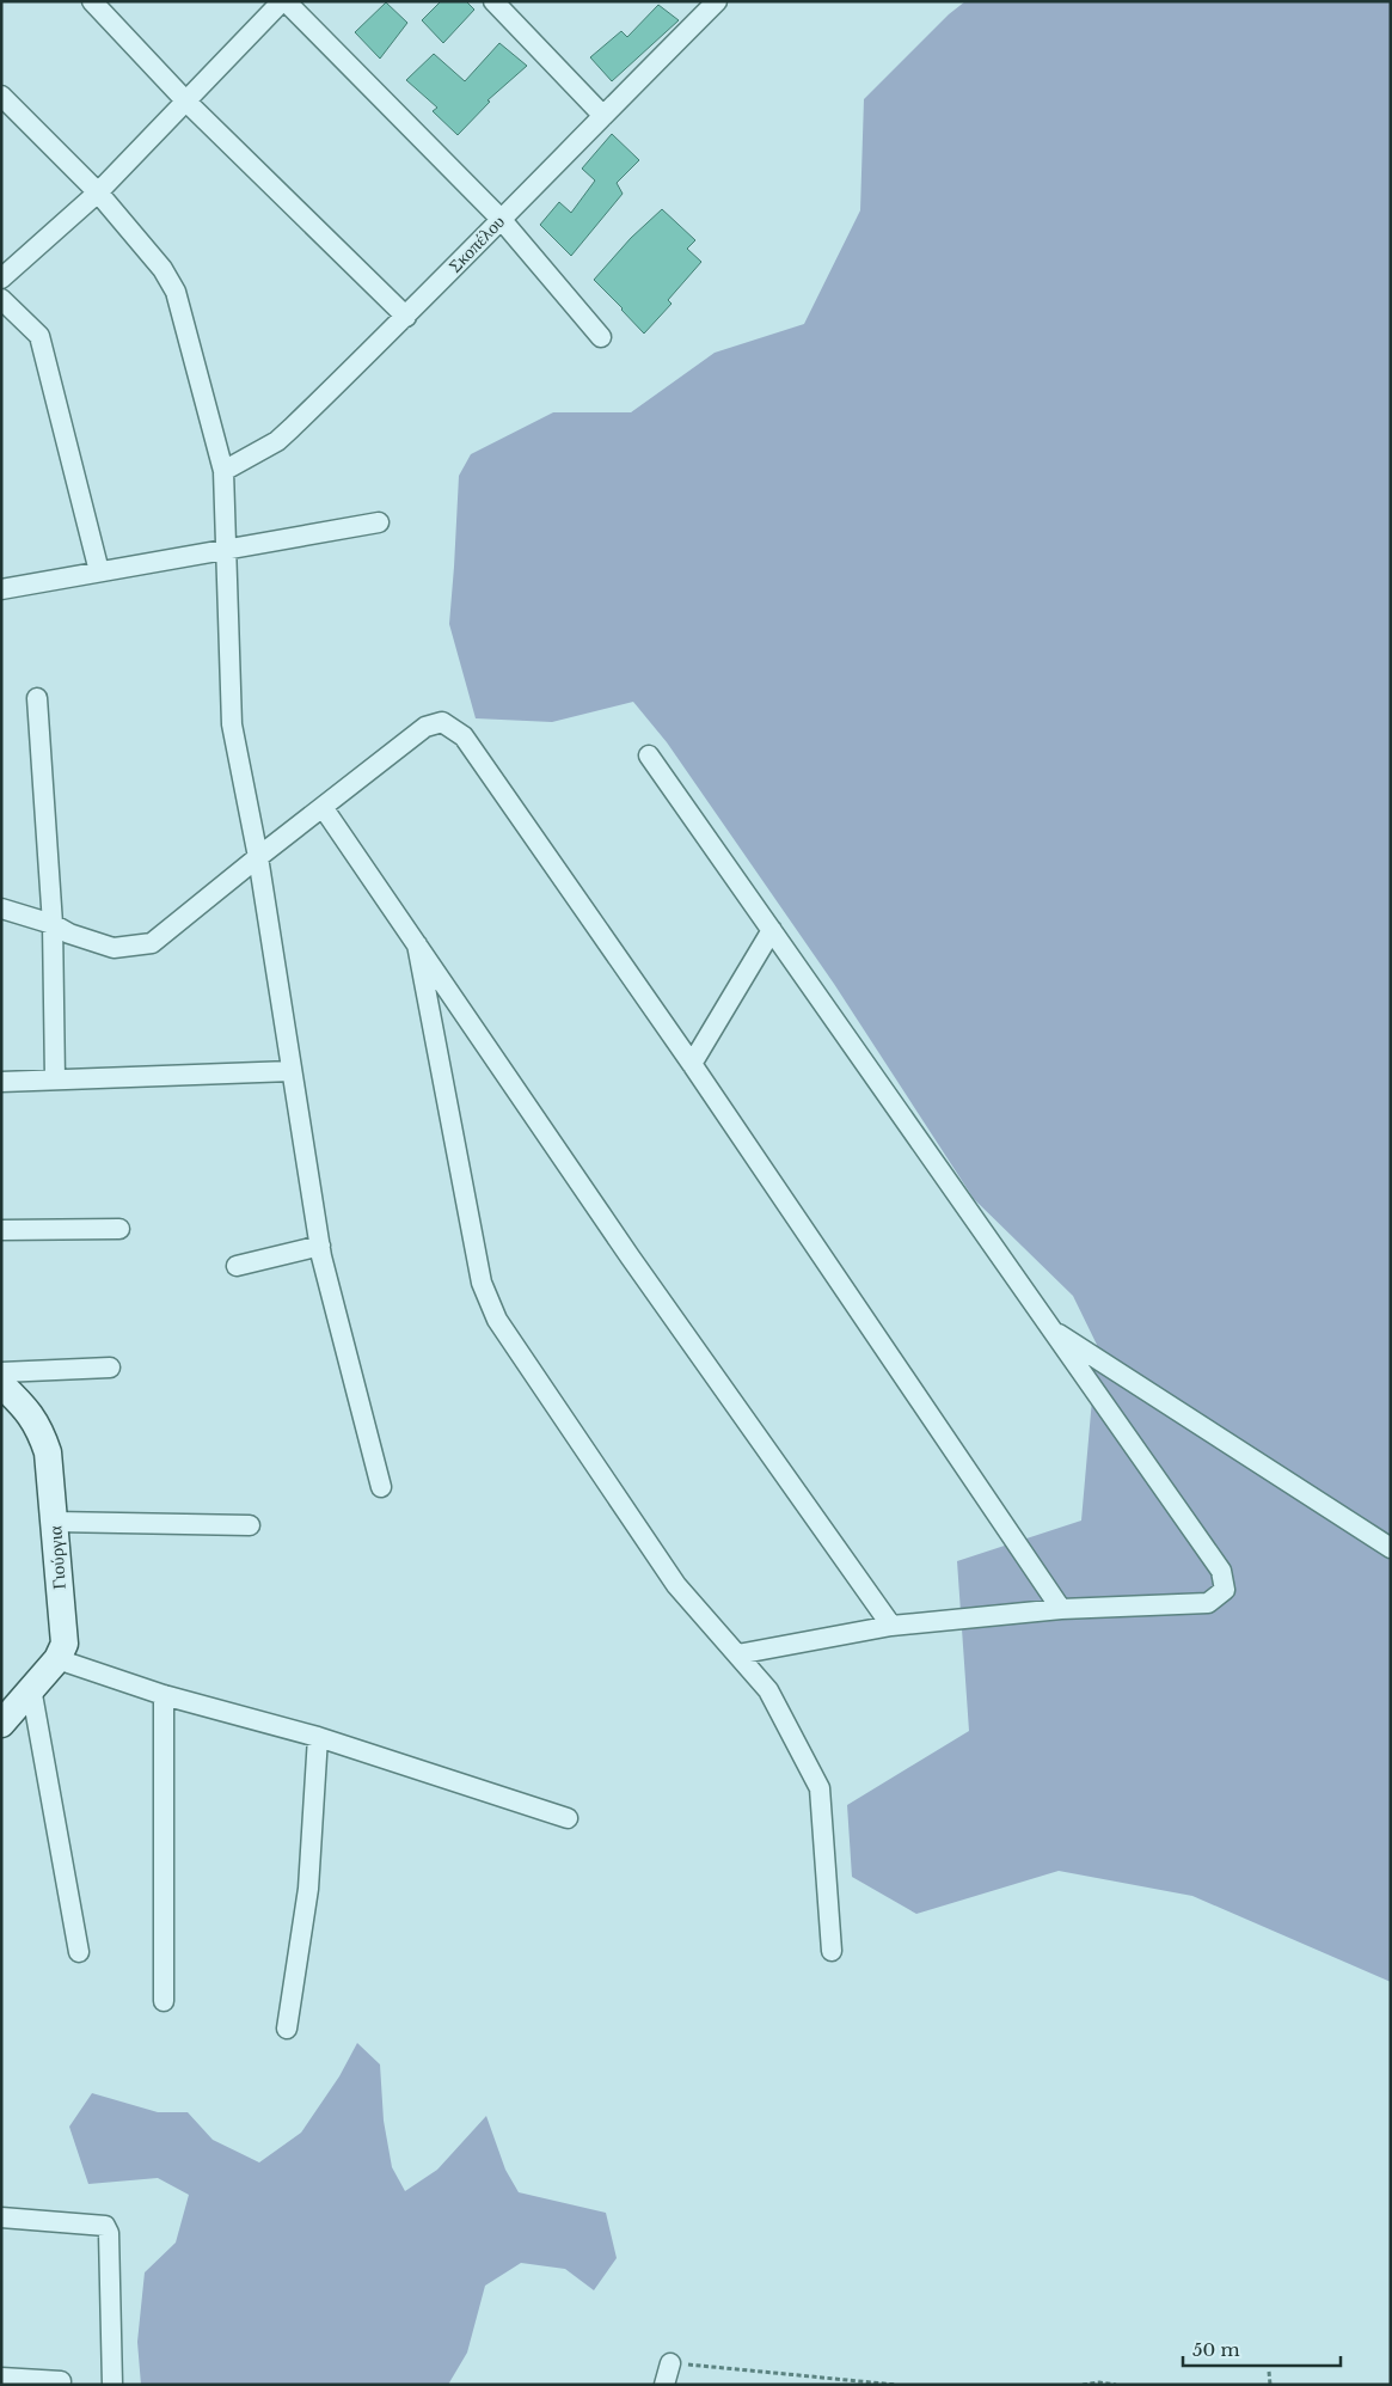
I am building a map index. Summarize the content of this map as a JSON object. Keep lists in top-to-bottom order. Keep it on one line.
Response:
{"streets":{"street":["Σκοπέλου","Γιούργια"]},"scale_bar":"50 m"}
